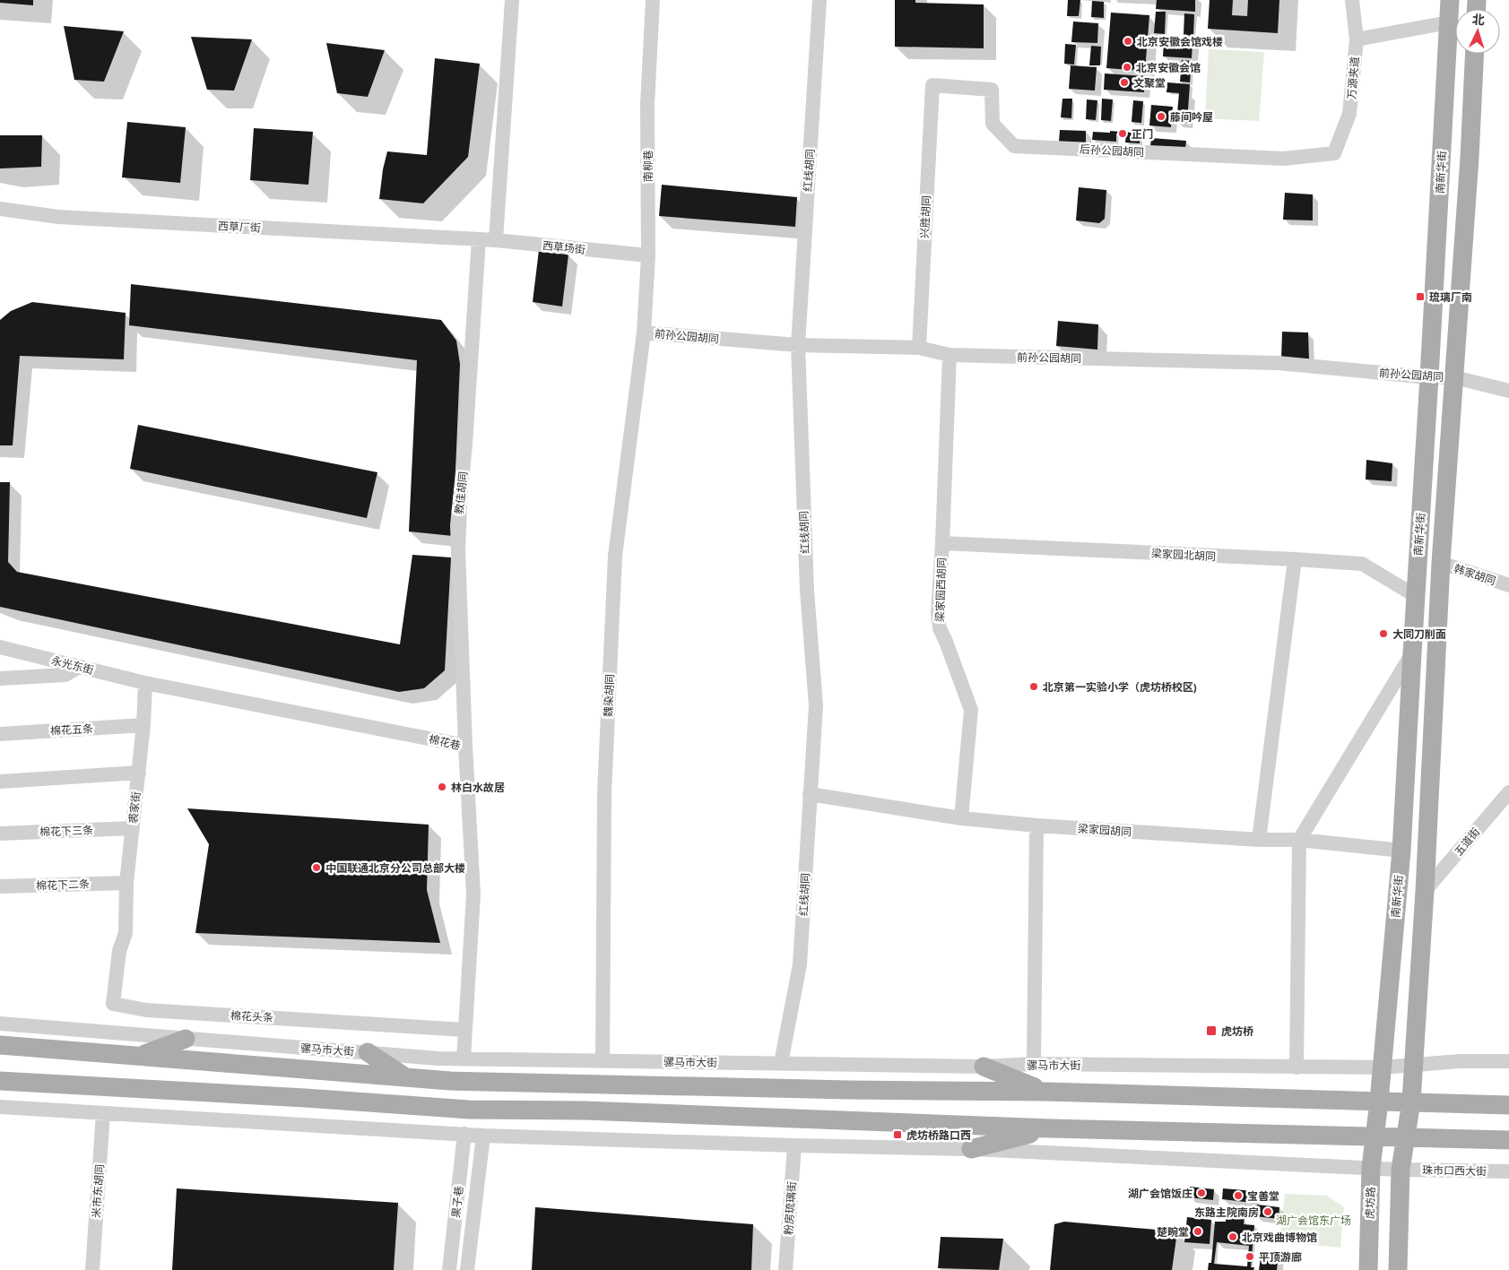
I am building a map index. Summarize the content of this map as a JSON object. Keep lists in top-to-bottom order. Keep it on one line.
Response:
{"streets":{"main road":["南新华街","骡马市大街","虎坊路"],"street":["万源夹道","后孙公园胡同","南柳巷","红线胡同","兴胜胡同","西草厂街","西草场街","前孙公园胡同","教佳胡同","梁家园北胡同","韩家胡同","梁家园西胡同","永光东街","魏染胡同","棉花五条","棉花巷","裘家街","梁家园胡同","棉花下三条","五道街","棉花下二条","棉花头条","珠市口西大街","米市东胡同","果子巷","粉房琉璃街"]},"crossings":[["万源夹道","后孙公园胡同"],["后孙公园胡同","兴胜胡同"],["南柳巷","西草场街"],["南柳巷","前孙公园胡同"],["南柳巷","魏染胡同"],["红线胡同","前孙公园胡同"],["红线胡同","梁家园胡同"],["红线胡同","骡马市大街"],["南新华街","前孙公园胡同"],["南新华街","梁家园北胡同"],["南新华街","韩家胡同"],["南新华街","梁家园胡同"],["南新华街","五道街"],["南新华街","骡马市大街"],["南新华街","虎坊路"],["兴胜胡同","前孙公园胡同"],["西草厂街","西草场街"],["西草厂街","教佳胡同"],["西草场街","教佳胡同"],["前孙公园胡同","梁家园西胡同"],["前孙公园胡同","魏染胡同"],["教佳胡同","棉花巷"],["梁家园北胡同","梁家园西胡同"],["梁家园西胡同","梁家园胡同"],["永光东街","棉花巷"],["永光东街","裘家街"],["魏染胡同","骡马市大街"],["棉花五条","裘家街"],["棉花巷","裘家街"],["棉花巷","棉花头条"],["棉花巷","骡马市大街"],["裘家街","棉花下三条"],["裘家街","棉花下二条"],["裘家街","棉花头条"],["骡马市大街","虎坊路"],["珠市口西大街","虎坊路"]],"parks":["湖广会馆东广场"],"places":{"other":["北京安徽会馆戏楼","北京安徽会馆","文聚堂","藤间吟屋","正门","大同刀削面","北京第一实验小学（虎坊桥校区)","林白水故居","中国联通北京分公司总部大楼","湖广会馆饭庄","宝善堂","东路主院南房","楚畹堂","北京戏曲博物馆","平顶游廊"],"transit":["琉璃厂南","虎坊桥","虎坊桥路口西"]},"north":"top"}
